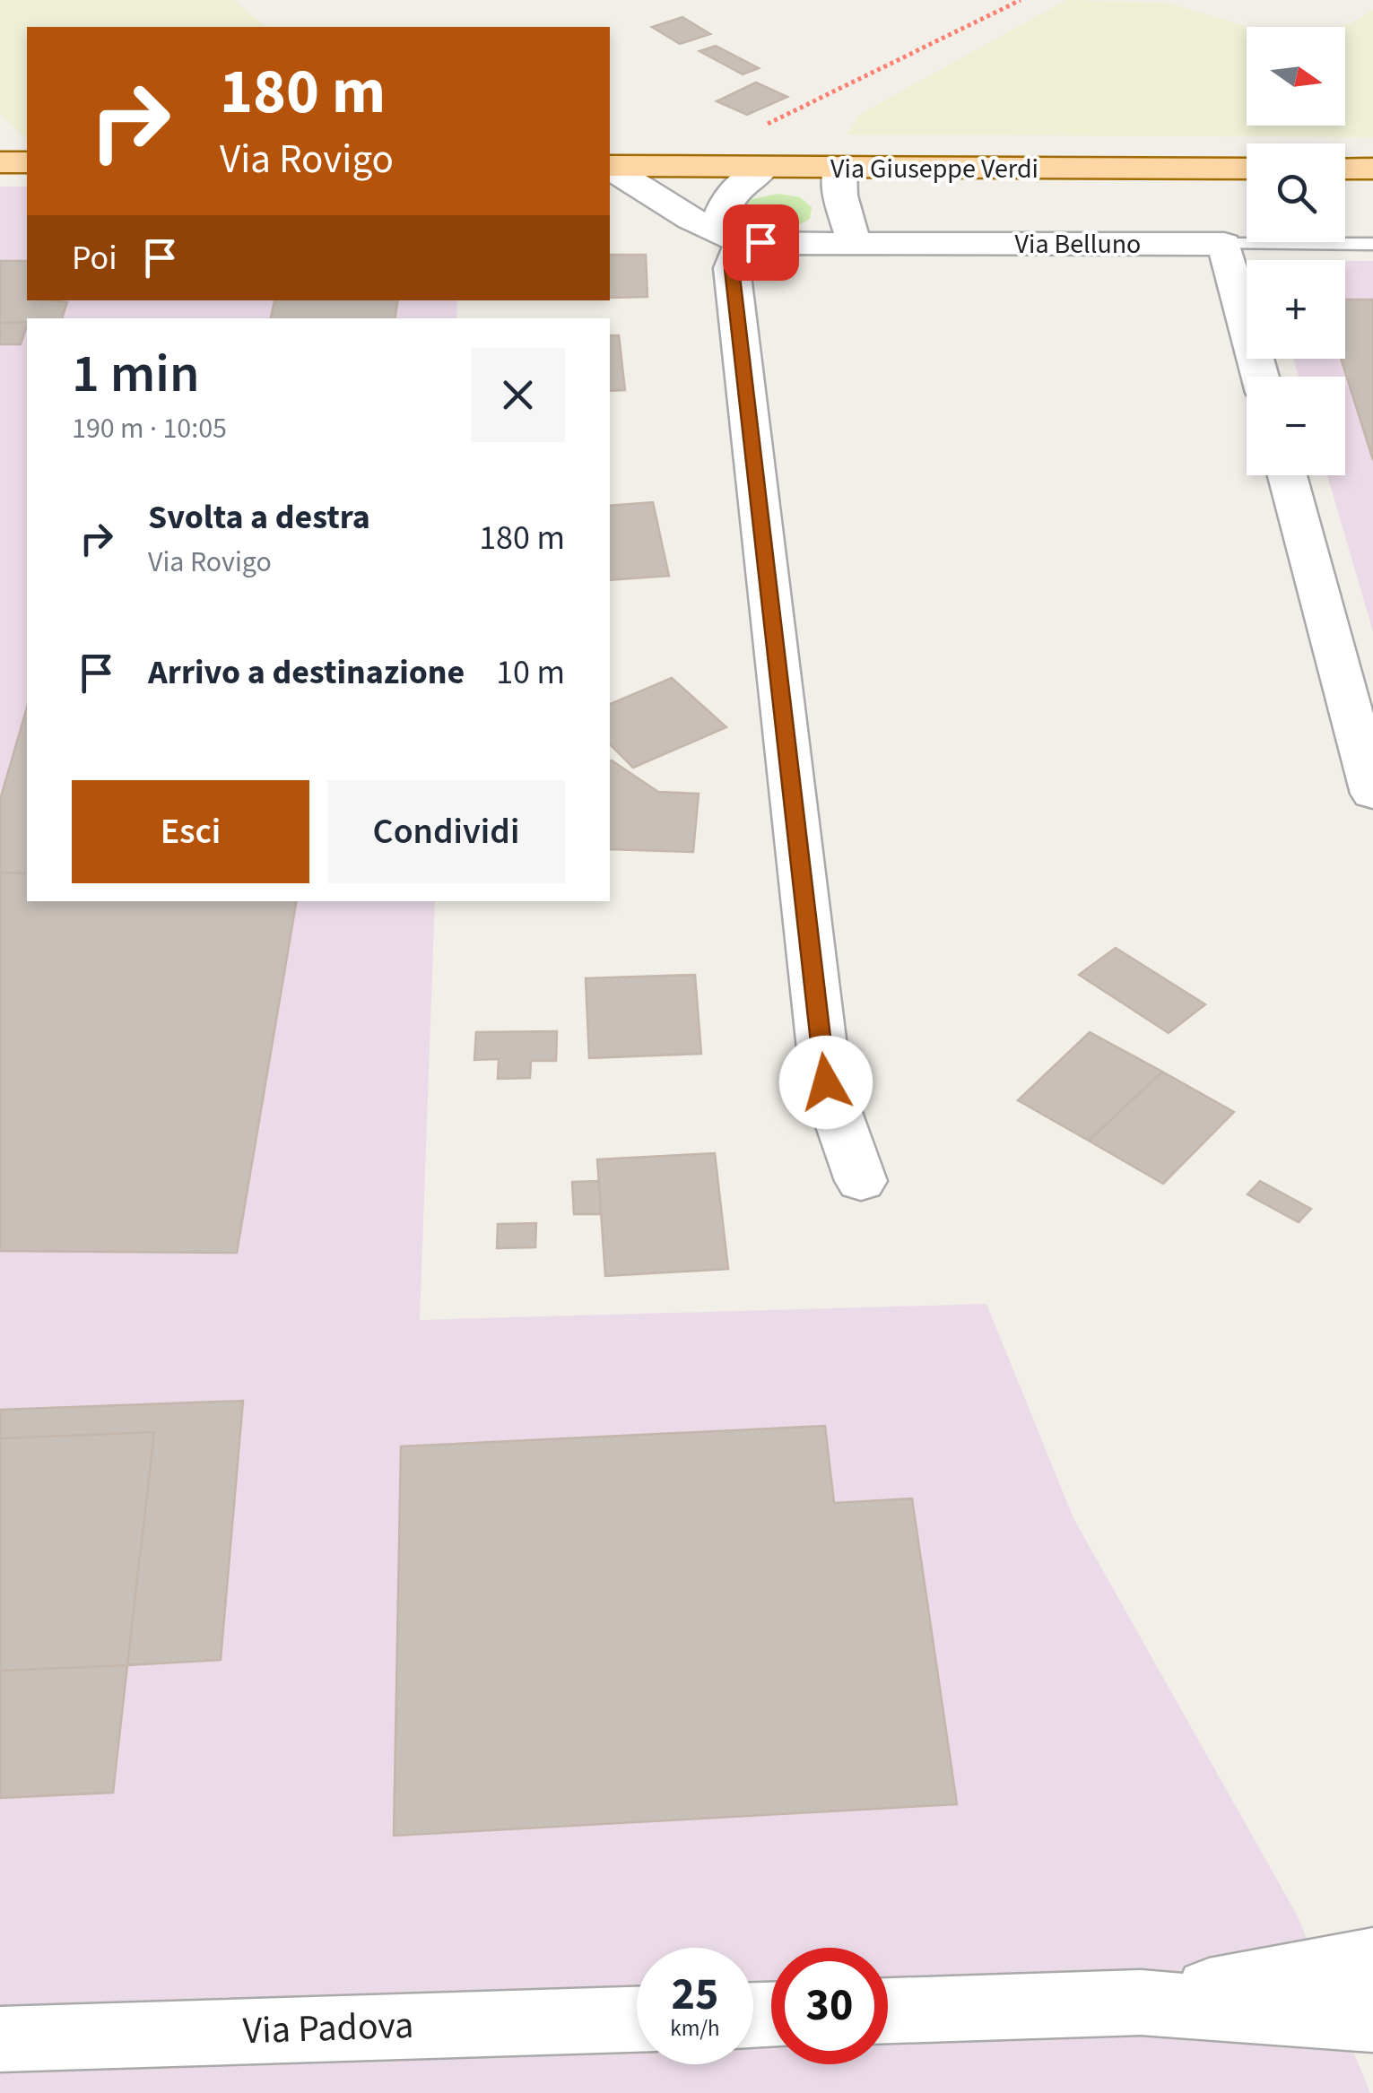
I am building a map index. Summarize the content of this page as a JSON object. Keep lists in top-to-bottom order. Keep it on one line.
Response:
{"streets":{"main road":["Via Giuseppe Verdi"],"street":["Via Belluno","Via Padova"]},"north":"right","page":{"map_buttons":["+","−"],"turn":["180 m","Via Rovigo"],"then":"Poi","heading":["1 min","190 m · 10:05"],"list":[{"name":"Svolta a destra","note":"Via Rovigo","value":"180 m"},{"name":"Arrivo a destinazione","value":"10 m"}],"buttons":["Esci","Condividi"],"speed":"25 km/h","limit":"30"}}
